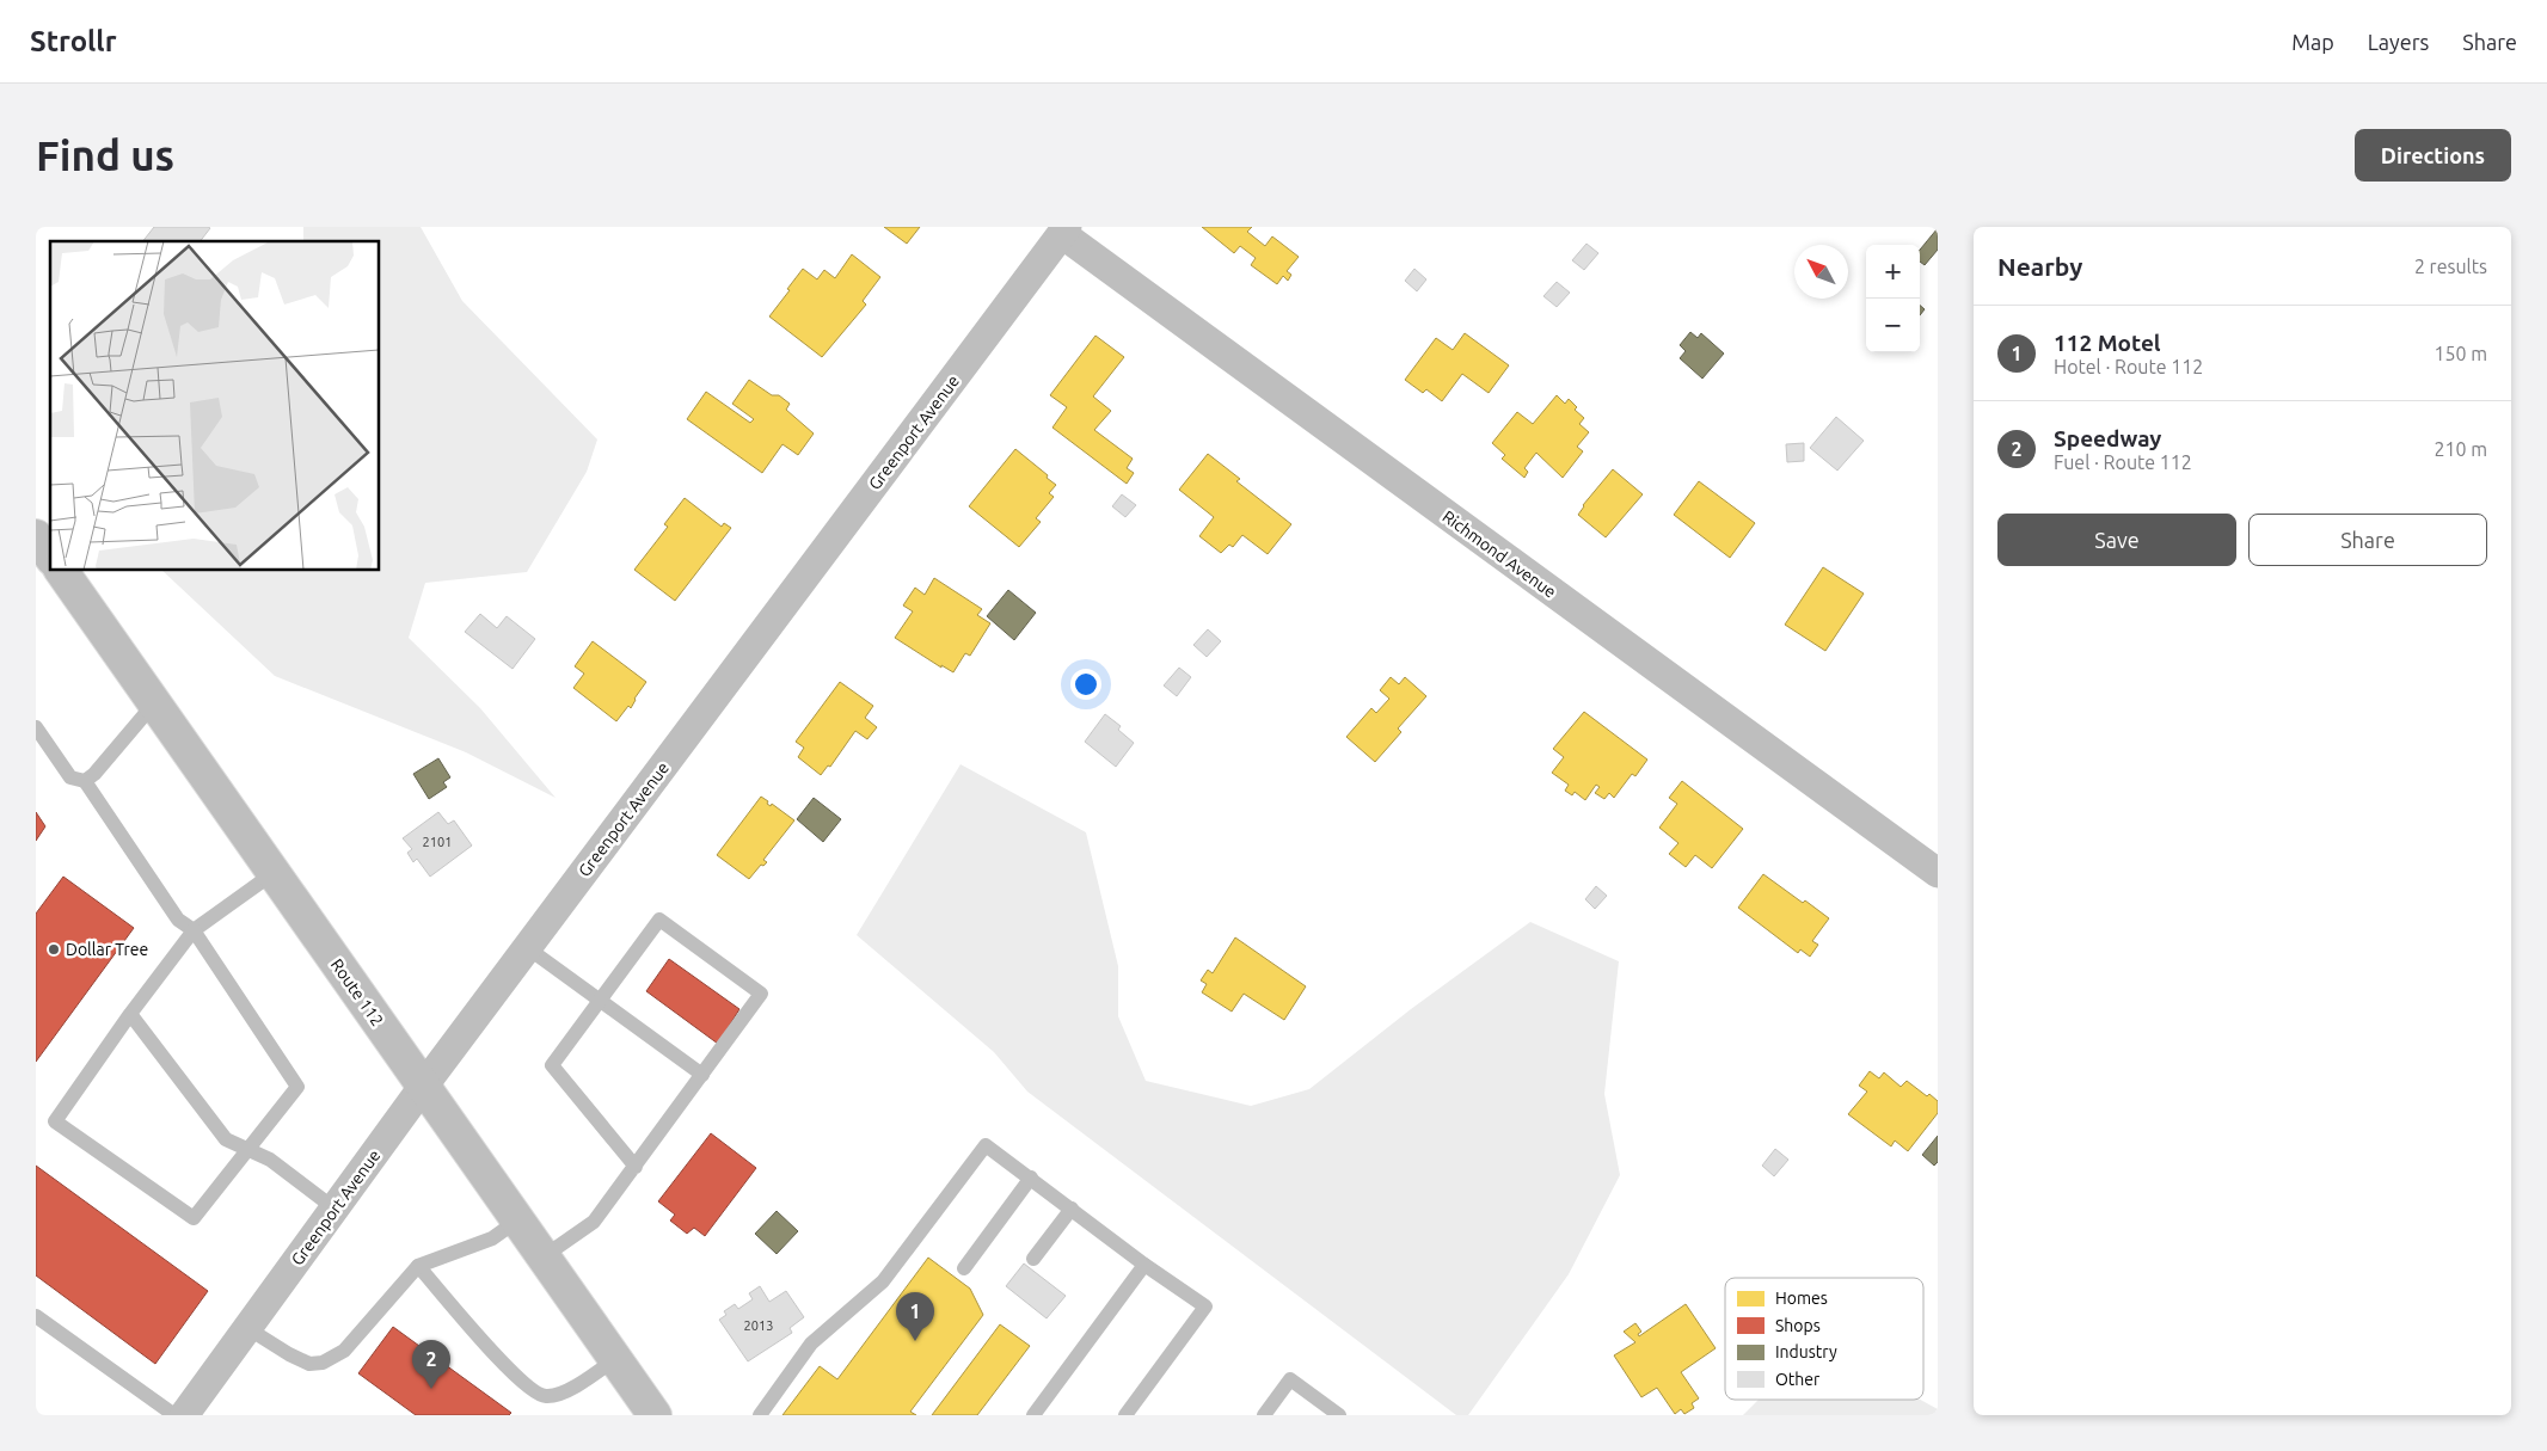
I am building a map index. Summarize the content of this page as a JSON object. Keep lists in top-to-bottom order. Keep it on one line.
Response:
{"streets":{"main road":["Route 112"],"street":["Greenport Avenue","Richmond Avenue"]},"crossings":[["Greenport Avenue","Richmond Avenue"],["Greenport Avenue","Route 112"]],"places":["Dollar Tree"],"house_numbers":["2101","2013"],"legend":["Homes","Shops","Industry","Other"],"north":"top left","page":{"header":"Strollr","nav":["Map","Layers","Share"],"buttons":["Directions",["Save","Share"]],"title":"Find us","heading":["Nearby","2 results"],"map_buttons":["+","−"],"list":[{"mark":"1","name":"112 Motel","note":"Hotel · Route 112","value":"150 m"},{"mark":"2","name":"Speedway","note":"Fuel · Route 112","value":"210 m"}],"pins":["1","2"]}}
